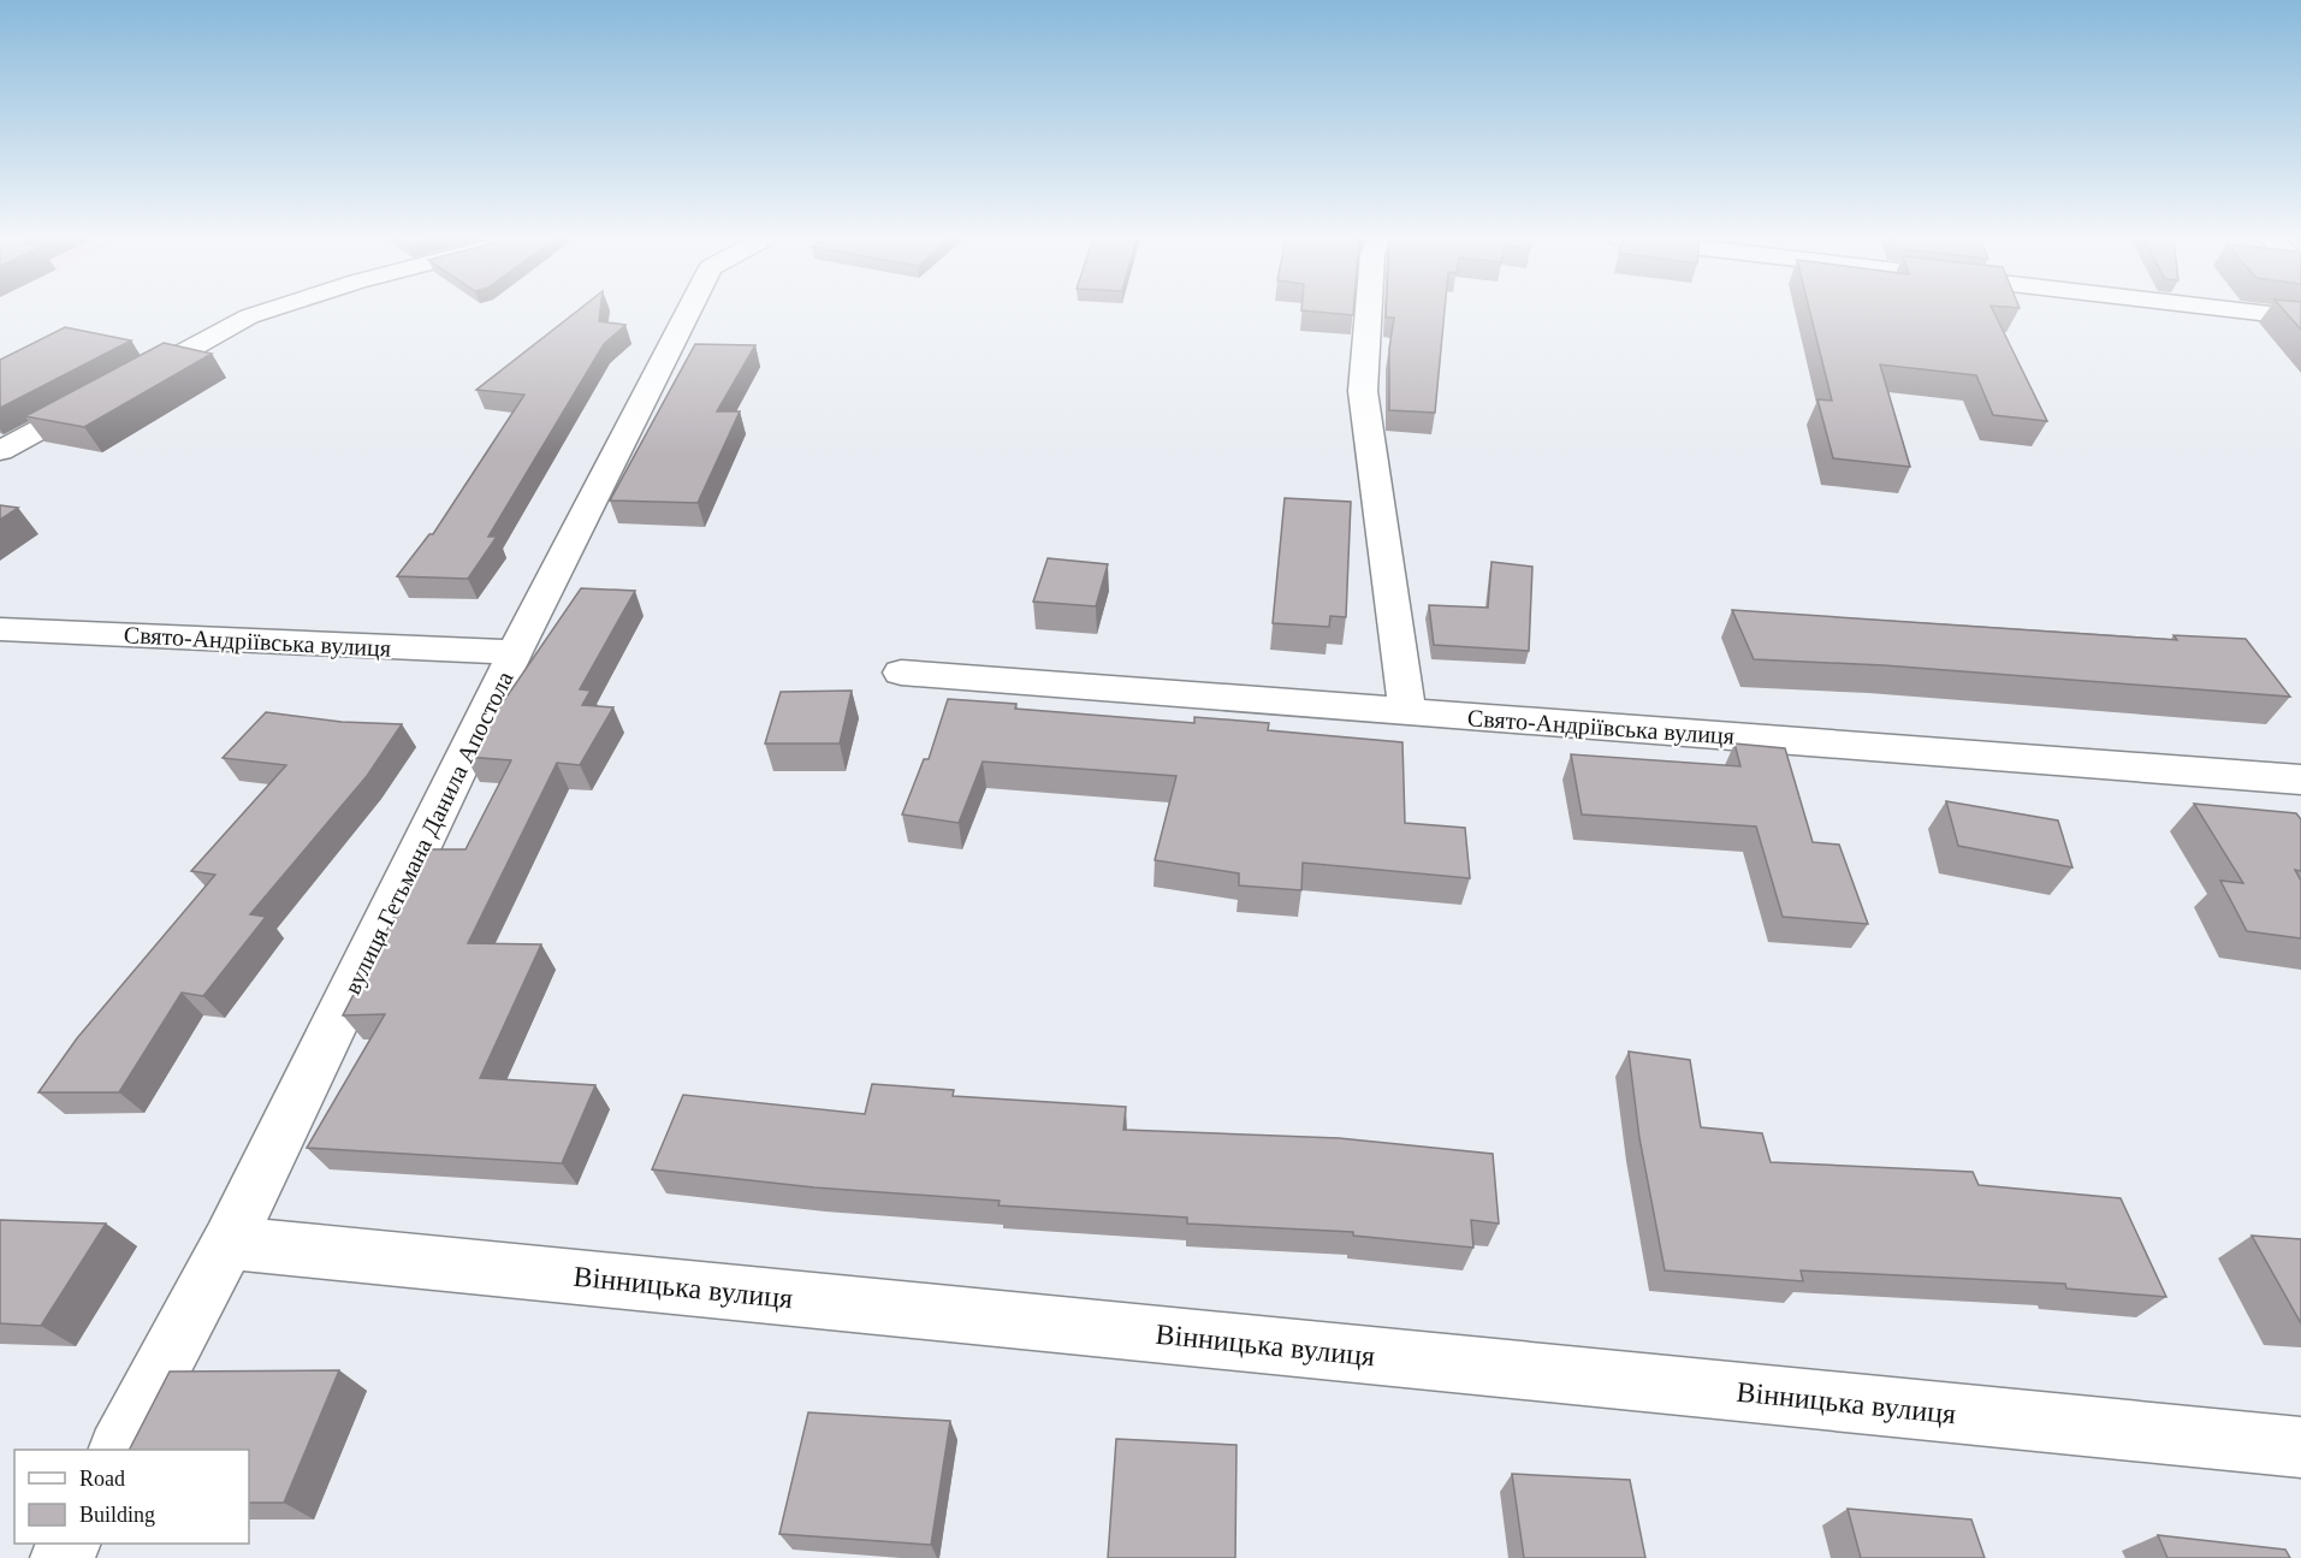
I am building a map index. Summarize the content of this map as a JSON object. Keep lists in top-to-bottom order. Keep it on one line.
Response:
{"streets":{"street":["Свято-Андріївська вулиця","вулиця Гетьмана Данила Апостола","Вінницька вулиця"]},"crossings":[["Свято-Андріївська вулиця","вулиця Гетьмана Данила Апостола"],["вулиця Гетьмана Данила Апостола","Вінницька вулиця"]],"legend":["Road","Building"]}
